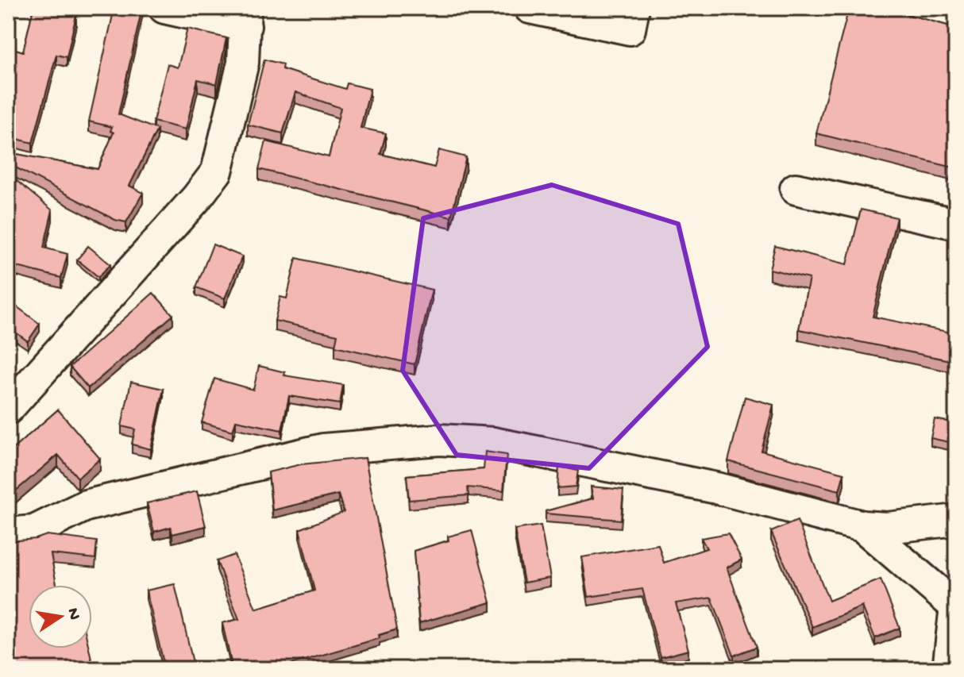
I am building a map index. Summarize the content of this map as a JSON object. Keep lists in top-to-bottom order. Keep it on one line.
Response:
{"north":"right"}
